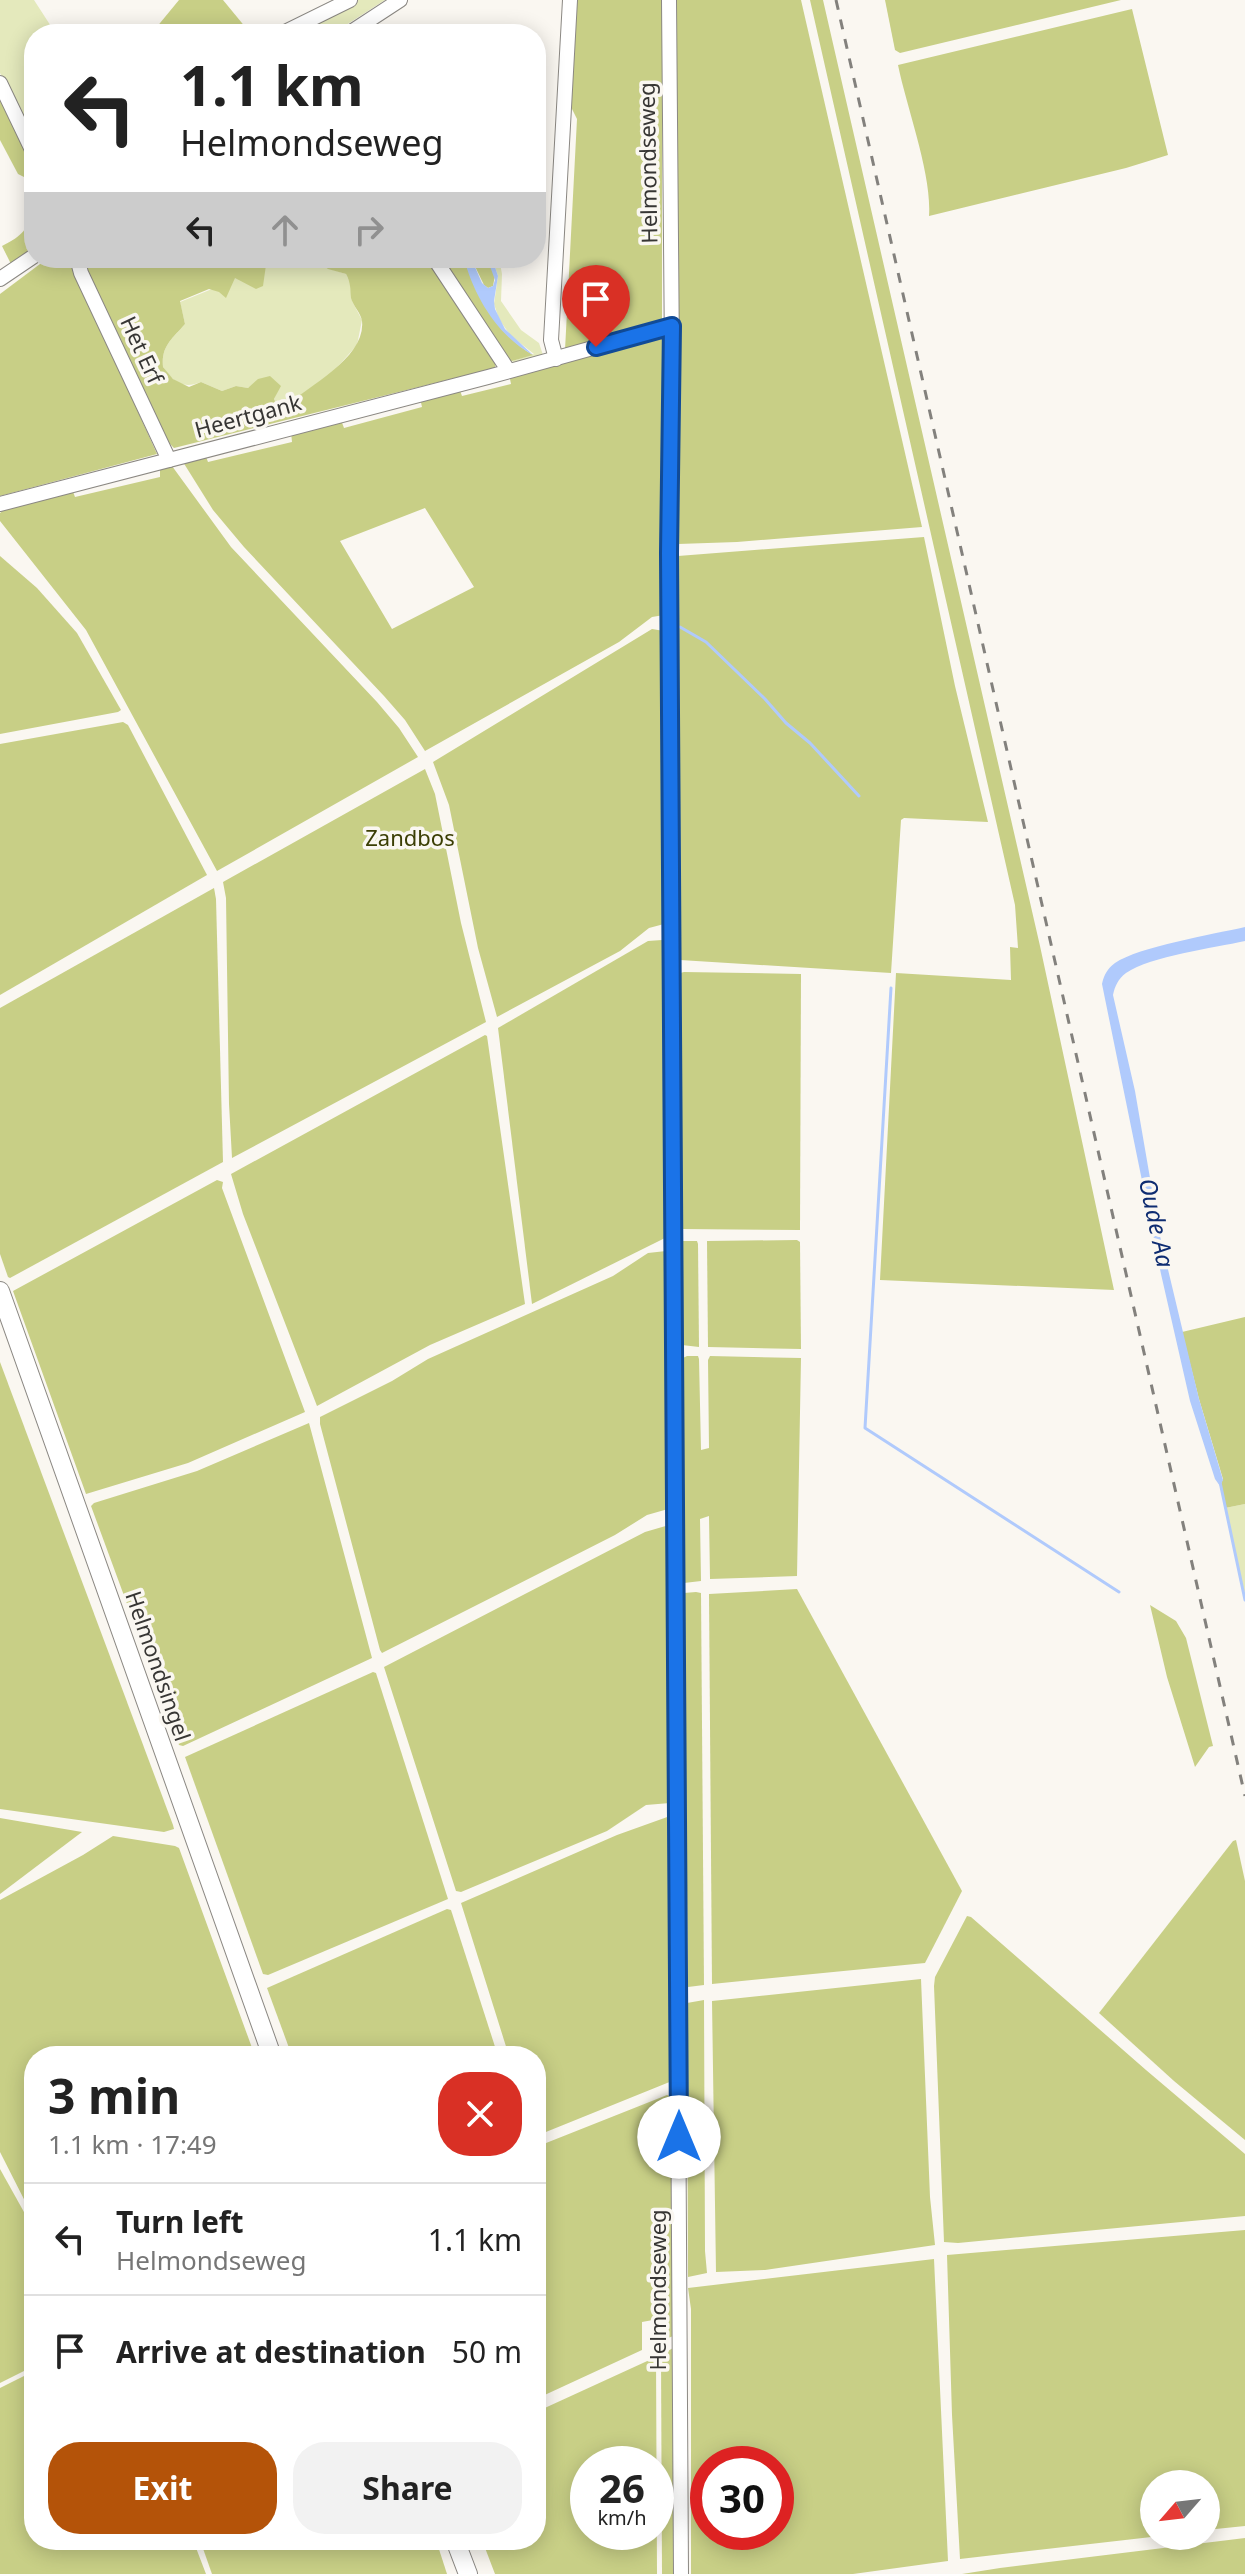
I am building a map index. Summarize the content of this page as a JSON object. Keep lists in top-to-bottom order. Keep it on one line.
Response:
{"streets":{"main road":["Helmondsingel"],"street":["Helmondseweg","Het Erf","Heertgank"]},"crossings":[["Het Erf","Heertgank"]],"water":["Oude Aa"],"parks":["Zandbos"],"north":"bottom left","page":{"turn":["1.1 km","Helmondseweg"],"heading":["3 min","1.1 km · 17:49"],"list":[{"name":"Turn left","note":"Helmondseweg","value":"1.1 km"},{"name":"Arrive at destination","value":"50 m"}],"buttons":["Exit","Share"],"speed":"26 km/h","limit":"30"}}
